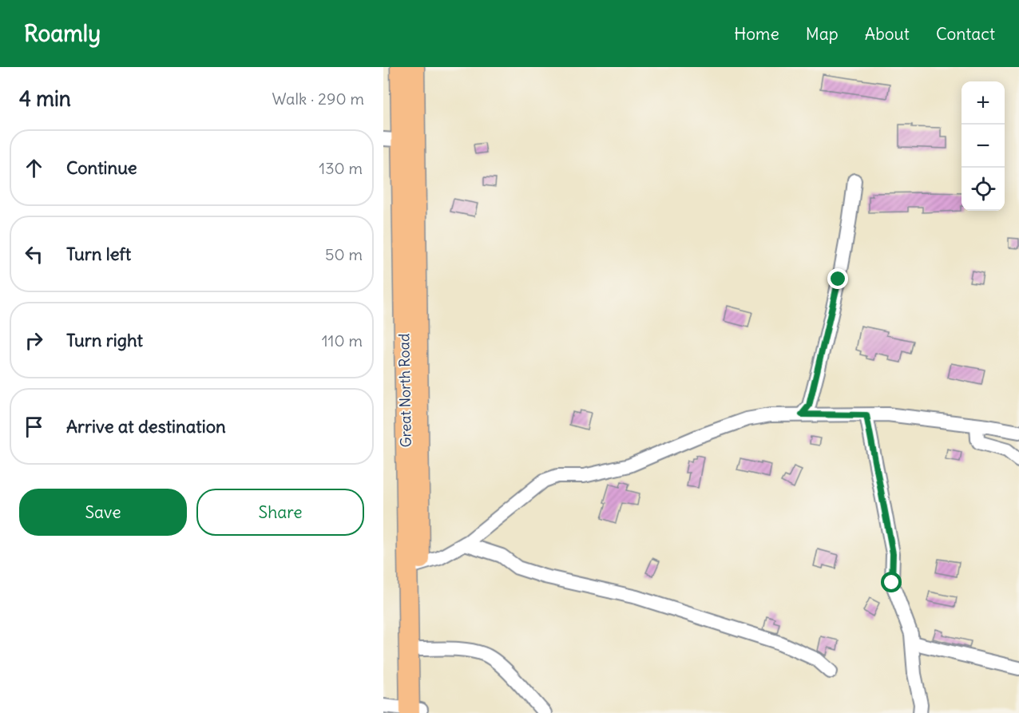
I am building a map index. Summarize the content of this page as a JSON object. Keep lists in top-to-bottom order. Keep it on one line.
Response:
{"streets":{"highway":["Great North Road"]},"page":{"header":"Roamly","nav":["Home","Map","About","Contact"],"heading":["4 min","Walk · 290 m"],"map_buttons":["+","−"],"list":[["Continue","130 m"],["Turn left","50 m"],["Turn right","110 m"],"Arrive at destination"],"buttons":["Save","Share"]}}
